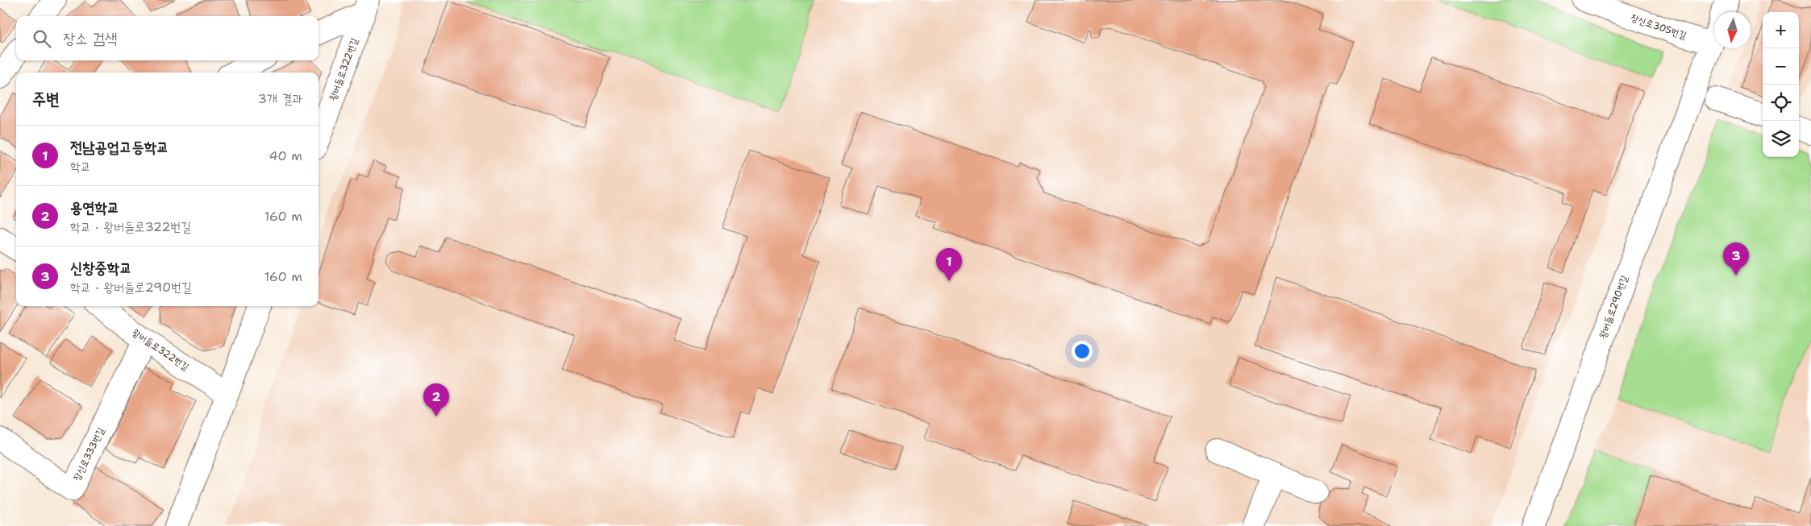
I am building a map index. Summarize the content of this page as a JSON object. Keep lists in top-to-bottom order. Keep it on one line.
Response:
{"streets":{"street":["장신로305번길","왕버들로322번길","왕버들로290번길","장신로333번길"]},"crossings":[["장신로305번길","왕버들로290번길"],["왕버들로322번길","장신로333번길"]],"north":"bottom","page":{"map_buttons":["+","−"],"search":"장소 검색","heading":["주변","3개 결과"],"list":[{"mark":"1","name":"전남공업고등학교","note":"학교","value":"40 m"},{"mark":"2","name":"용연학교","note":"학교 · 왕버들로322번길","value":"160 m"},{"mark":"3","name":"신창중학교","note":"학교 · 왕버들로290번길","value":"160 m"}],"pins":["3","1","2"]}}
